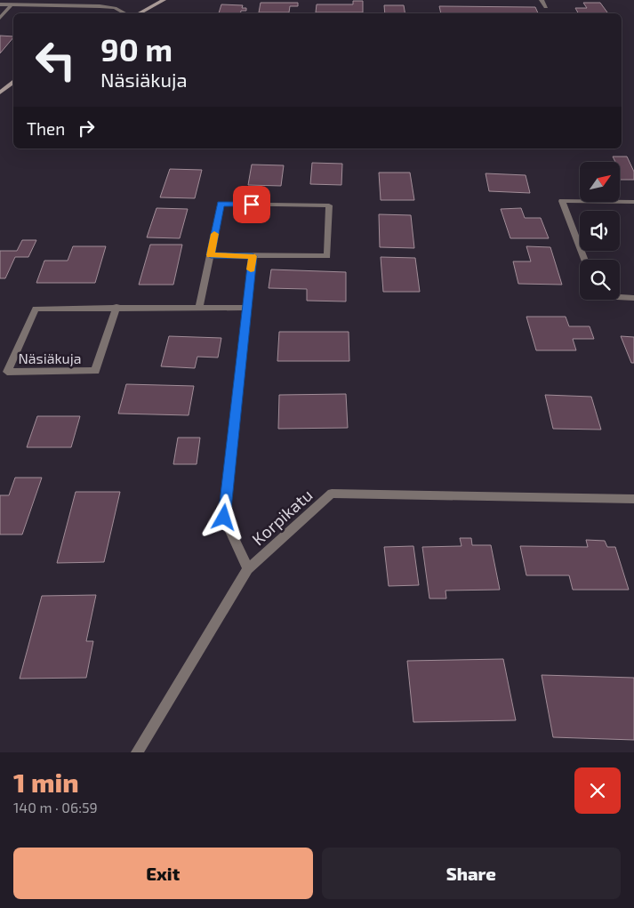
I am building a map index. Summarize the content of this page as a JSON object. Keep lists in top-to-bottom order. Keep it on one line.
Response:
{"streets":{"street":["Näsiäkuja","Korpikatu"]},"north":"top right","page":{"turn":["90 m","Näsiäkuja"],"then":"Then","heading":["1 min","140 m · 06:59"],"buttons":["Exit","Share"]}}
